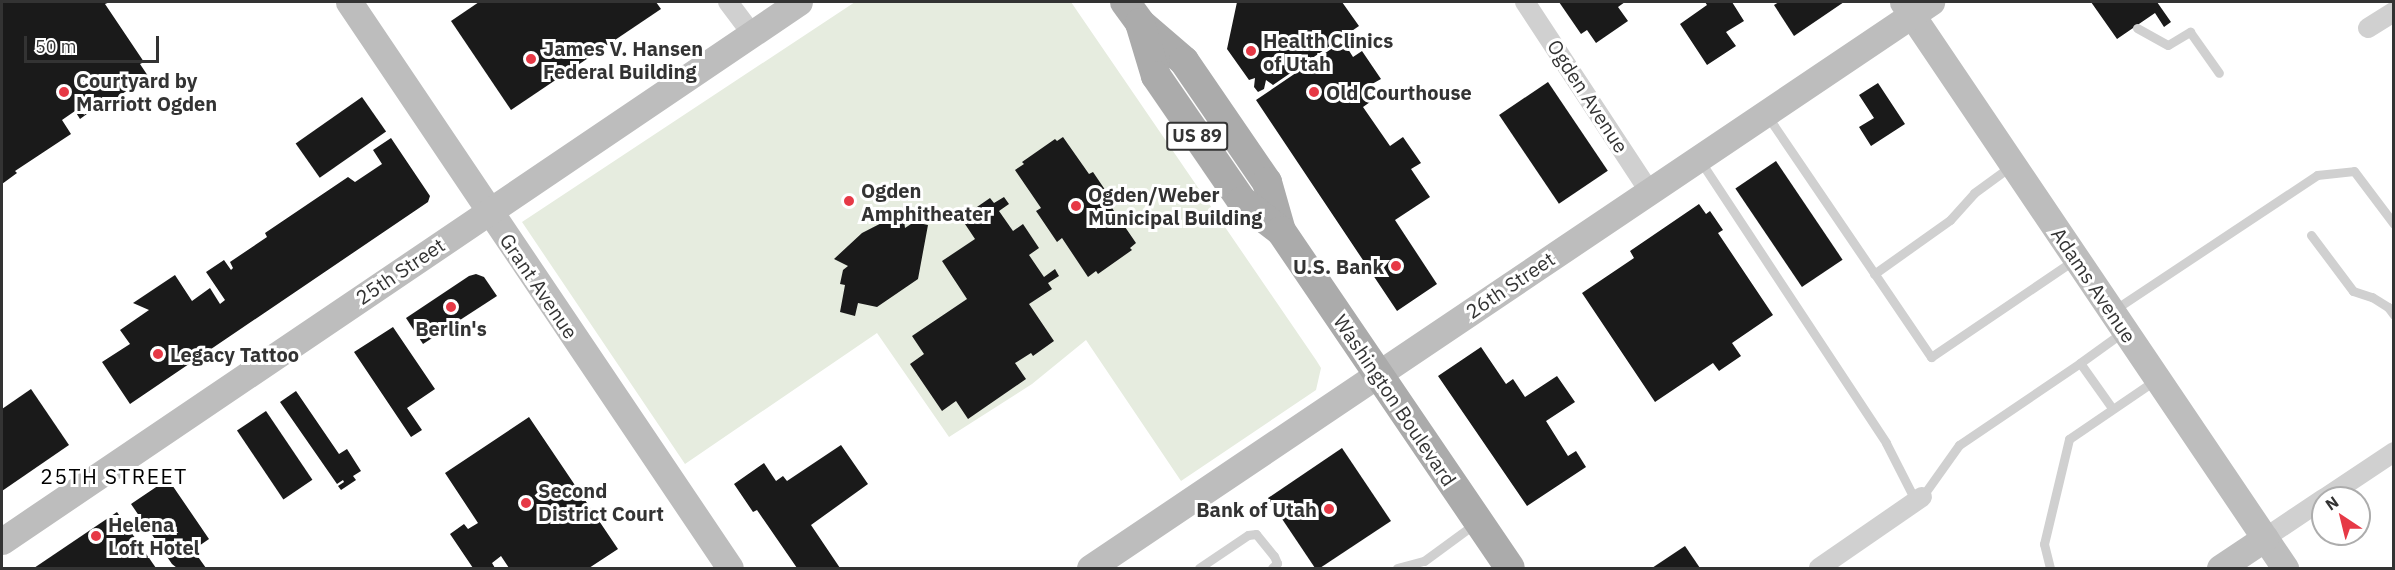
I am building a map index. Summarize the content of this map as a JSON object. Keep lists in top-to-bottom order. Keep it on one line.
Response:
{"streets":{"main road":["US 89","Washington Boulevard"],"street":["Ogden Avenue","25th Street","26th Street","Adams Avenue","Grant Avenue"]},"crossings":[["Ogden Avenue","26th Street"],["25th Street","Grant Avenue"],["26th Street","Adams Avenue"],["26th Street","Washington Boulevard"]],"districts":["25TH STREET"],"places":["Health Clinics of Utah","James V. Hansen Federal Building","Courtyard by Marriott Ogden","Old Courthouse","Ogden Amphitheater","Ogden/Weber Municipal Building","U.S. Bank","Berlin's","Legacy Tattoo","Second District Court","Bank of Utah","Helena Loft Hotel"],"scale_bar":"50 m","north":"top left"}
